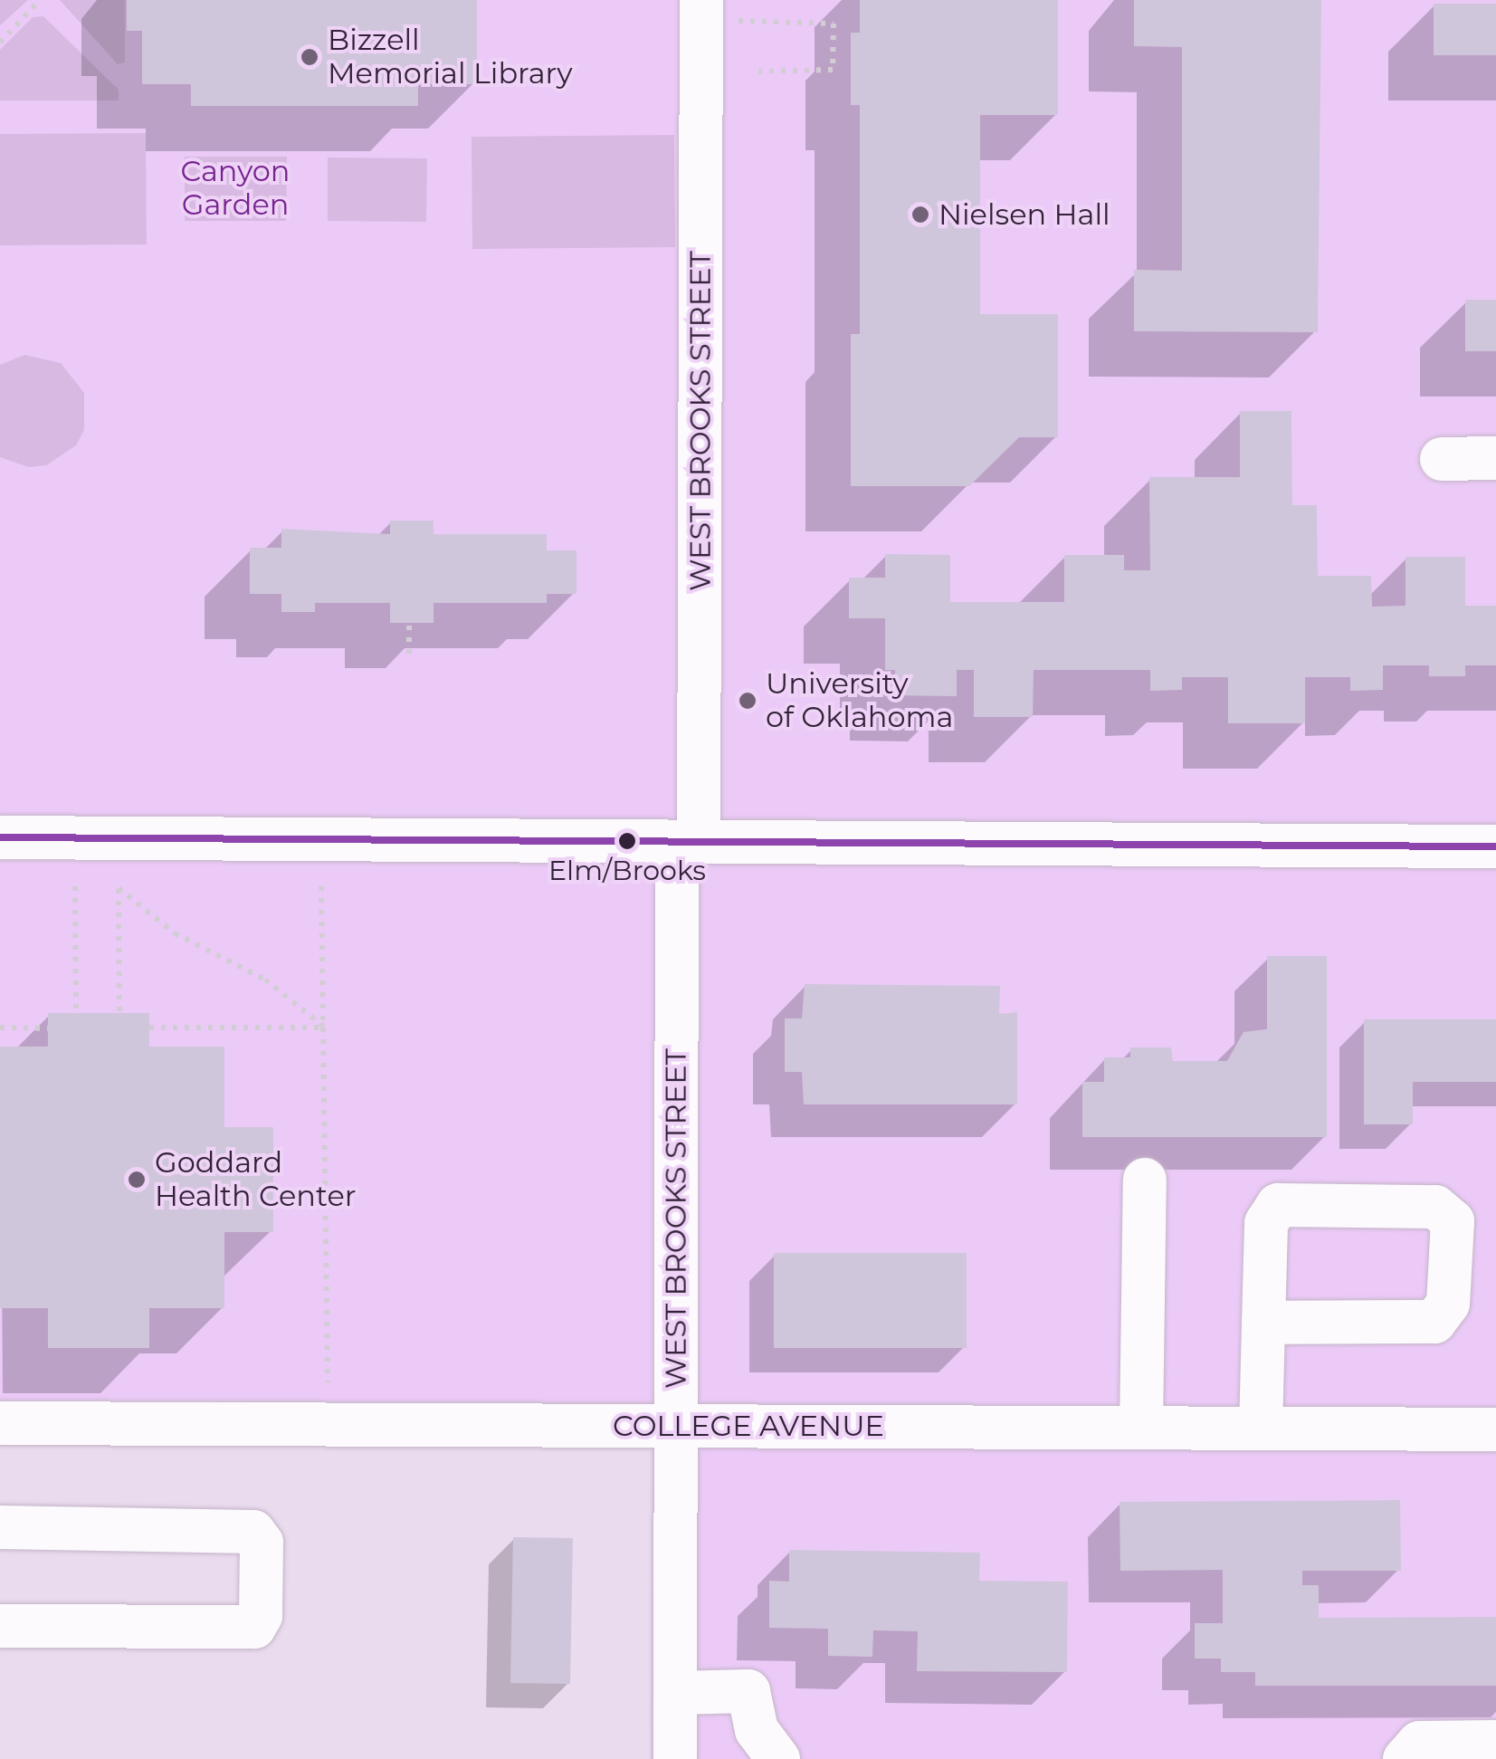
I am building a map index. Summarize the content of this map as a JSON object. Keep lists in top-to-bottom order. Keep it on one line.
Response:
{"streets":{"street":["WEST BROOKS STREET","COLLEGE AVENUE"]},"crossings":[["WEST BROOKS STREET","COLLEGE AVENUE"]],"parks":["Canyon Garden"],"places":["Bizzell Memorial Library","Nielsen Hall","University of Oklahoma","Elm/Brooks","Goddard Health Center"]}
